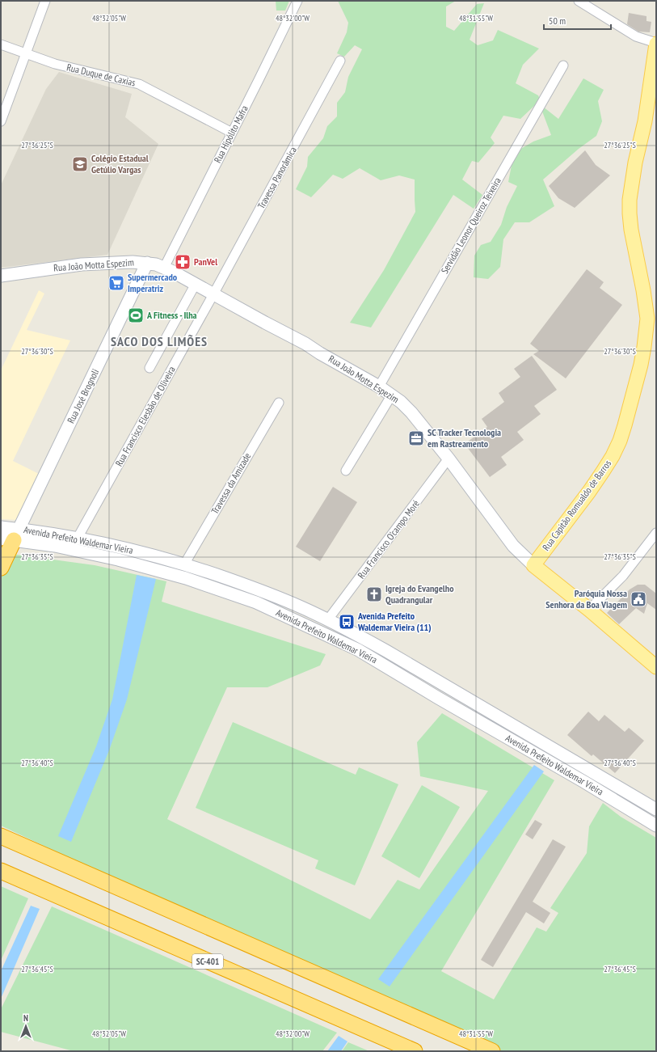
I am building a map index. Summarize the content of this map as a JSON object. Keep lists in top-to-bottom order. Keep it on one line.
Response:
{"streets":{"highway":["SC-401"],"main road":["Rua João Motta Espezim","Rua José Brognoli","Rua Capitão Romualdo de Barros","Avenida Prefeito Waldemar Vieira"],"street":["Rua Duque de Caxias","Rua Hipólito Mafra","Travessa Panorâmica","Servidão Leonor Queiroz Teixeira","Rua Francisco Elesbão de Oliveira","Travessa da Amizade","Rua Francisco O'campo Moré"]},"crossings":[["Rua Duque de Caxias","Rua Hipólito Mafra"],["Rua Hipólito Mafra","Rua João Motta Espezim"],["Travessa Panorâmica","Rua João Motta Espezim"],["Travessa Panorâmica","Rua Francisco Elesbão de Oliveira"],["Servidão Leonor Queiroz Teixeira","Rua João Motta Espezim"],["Rua João Motta Espezim","Rua José Brognoli"],["Rua João Motta Espezim","Rua Francisco Elesbão de Oliveira"],["Rua João Motta Espezim","Rua Capitão Romualdo de Barros"],["Rua João Motta Espezim","Rua Francisco O'campo Moré"],["Rua José Brognoli","Avenida Prefeito Waldemar Vieira"],["Rua Francisco Elesbão de Oliveira","Avenida Prefeito Waldemar Vieira"],["Travessa da Amizade","Avenida Prefeito Waldemar Vieira"],["Rua Francisco O'campo Moré","Avenida Prefeito Waldemar Vieira"]],"districts":["SACO DOS LIMÕES"],"places":{"school or university":["Colégio Estadual Getúlio Vargas"],"pharmacy":["PanVel"],"supermarket":["Supermercado Imperatriz"],"sports":["A Fitness - Ilha"],"office":["SC Tracker Tecnologia em Rastreamento"],"church":["Igreja do Evangelho Quadrangular"],"public building":["Paróquia Nossa Senhora da Boa Viagem"],"bus stop":["Avenida Prefeito Waldemar Vieira (11)"]},"scale_bar":"50 m","north":"top","coordinates":["48°32'05\"W","48°32'00\"W","48°31'55\"W","27°36'25\"S","27°36'30\"S","27°36'35\"S","27°36'40\"S","27°36'45\"S"]}
